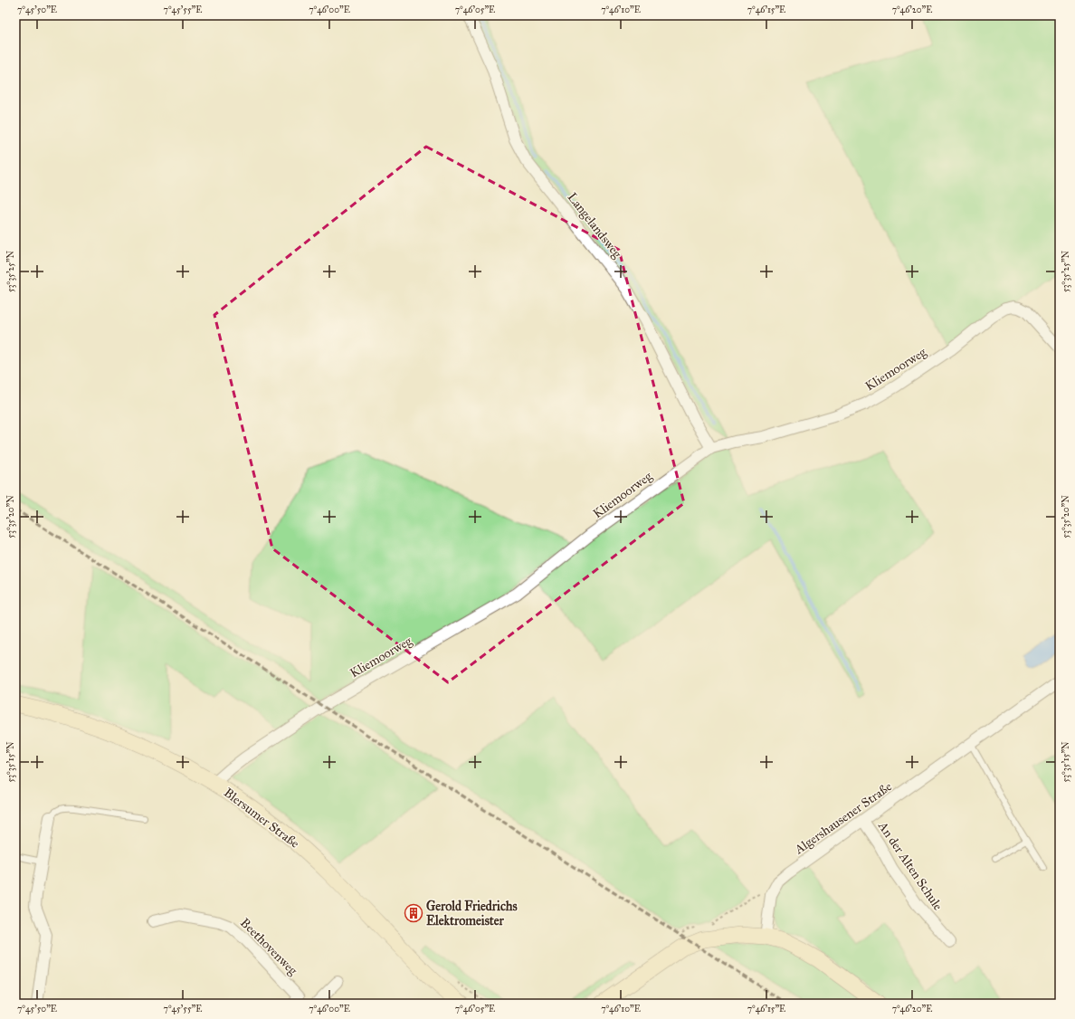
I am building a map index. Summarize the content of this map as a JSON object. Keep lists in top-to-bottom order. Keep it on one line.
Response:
{"streets":{"main road":["Blersumer Straße"],"street":["Langelandsweg","Kliemoorweg","Algershausener Straße","An der Alten Schule","Beethovenweg"]},"crossings":[["Langelandsweg","Kliemoorweg"],["Kliemoorweg","Blersumer Straße"],["Algershausener Straße","An der Alten Schule"]],"places":{"building":["Gerold Friedrichs Elektromeister"]},"coordinates":["7°45'50\"E","7°45'55\"E","7°46'00\"E","7°46'05\"E","7°46'10\"E","7°46'15\"E","7°46'20\"E","53°35'25\"N","53°35'20\"N","53°35'15\"N"]}
